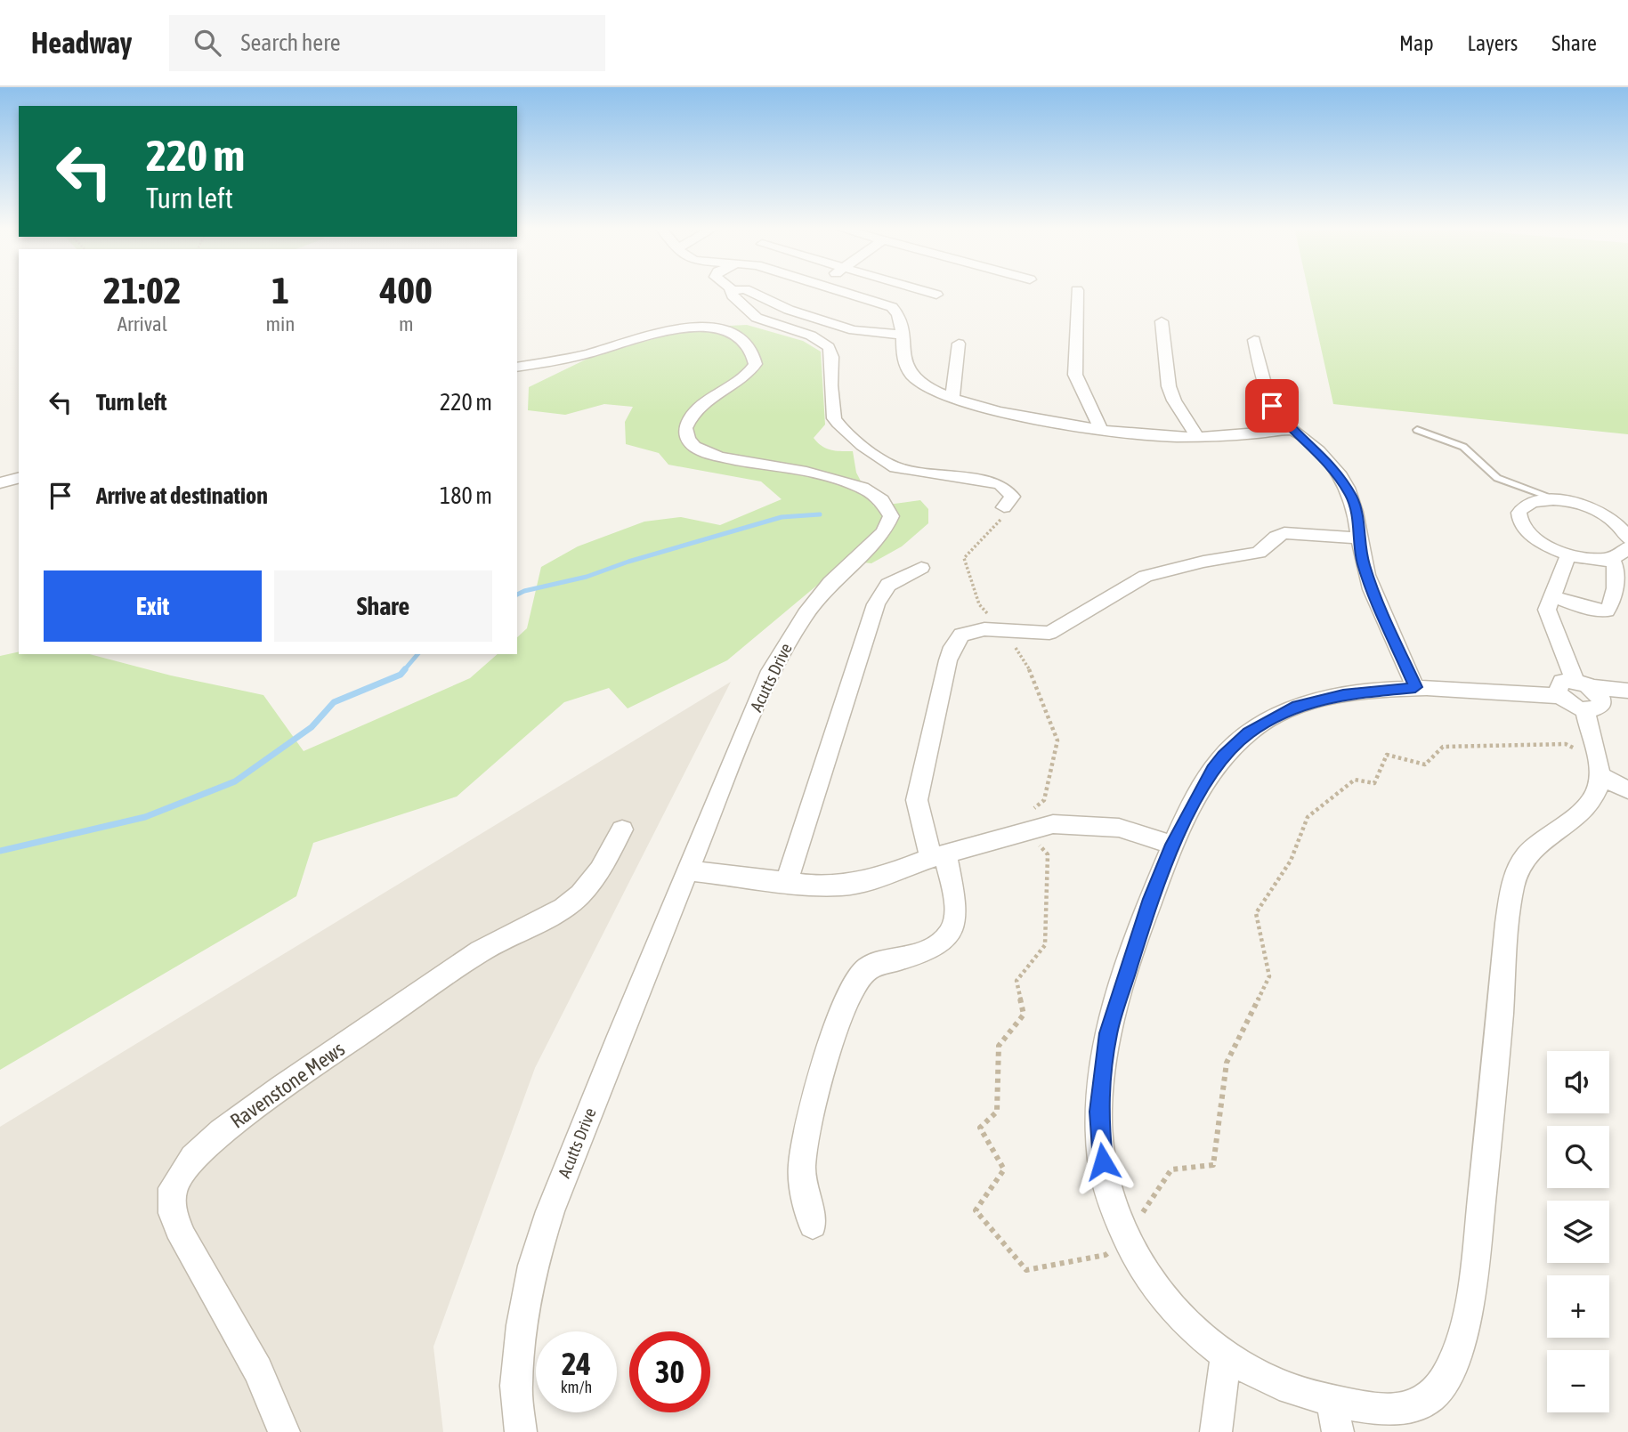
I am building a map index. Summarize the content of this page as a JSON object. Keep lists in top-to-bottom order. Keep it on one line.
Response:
{"streets":{"street":["Acutts Drive","Ravenstone Mews"]},"page":{"header":"Headway","search":"Search here","nav":["Map","Layers","Share"],"turn":["220 m","Turn left"],"eta":["21:02","Arrival","1","min","400","m"],"list":[{"name":"Turn left","value":"220 m"},{"name":"Arrive at destination","value":"180 m"}],"buttons":["Exit","Share"],"map_buttons":["+","−"],"speed":"24 km/h","limit":"30"}}
